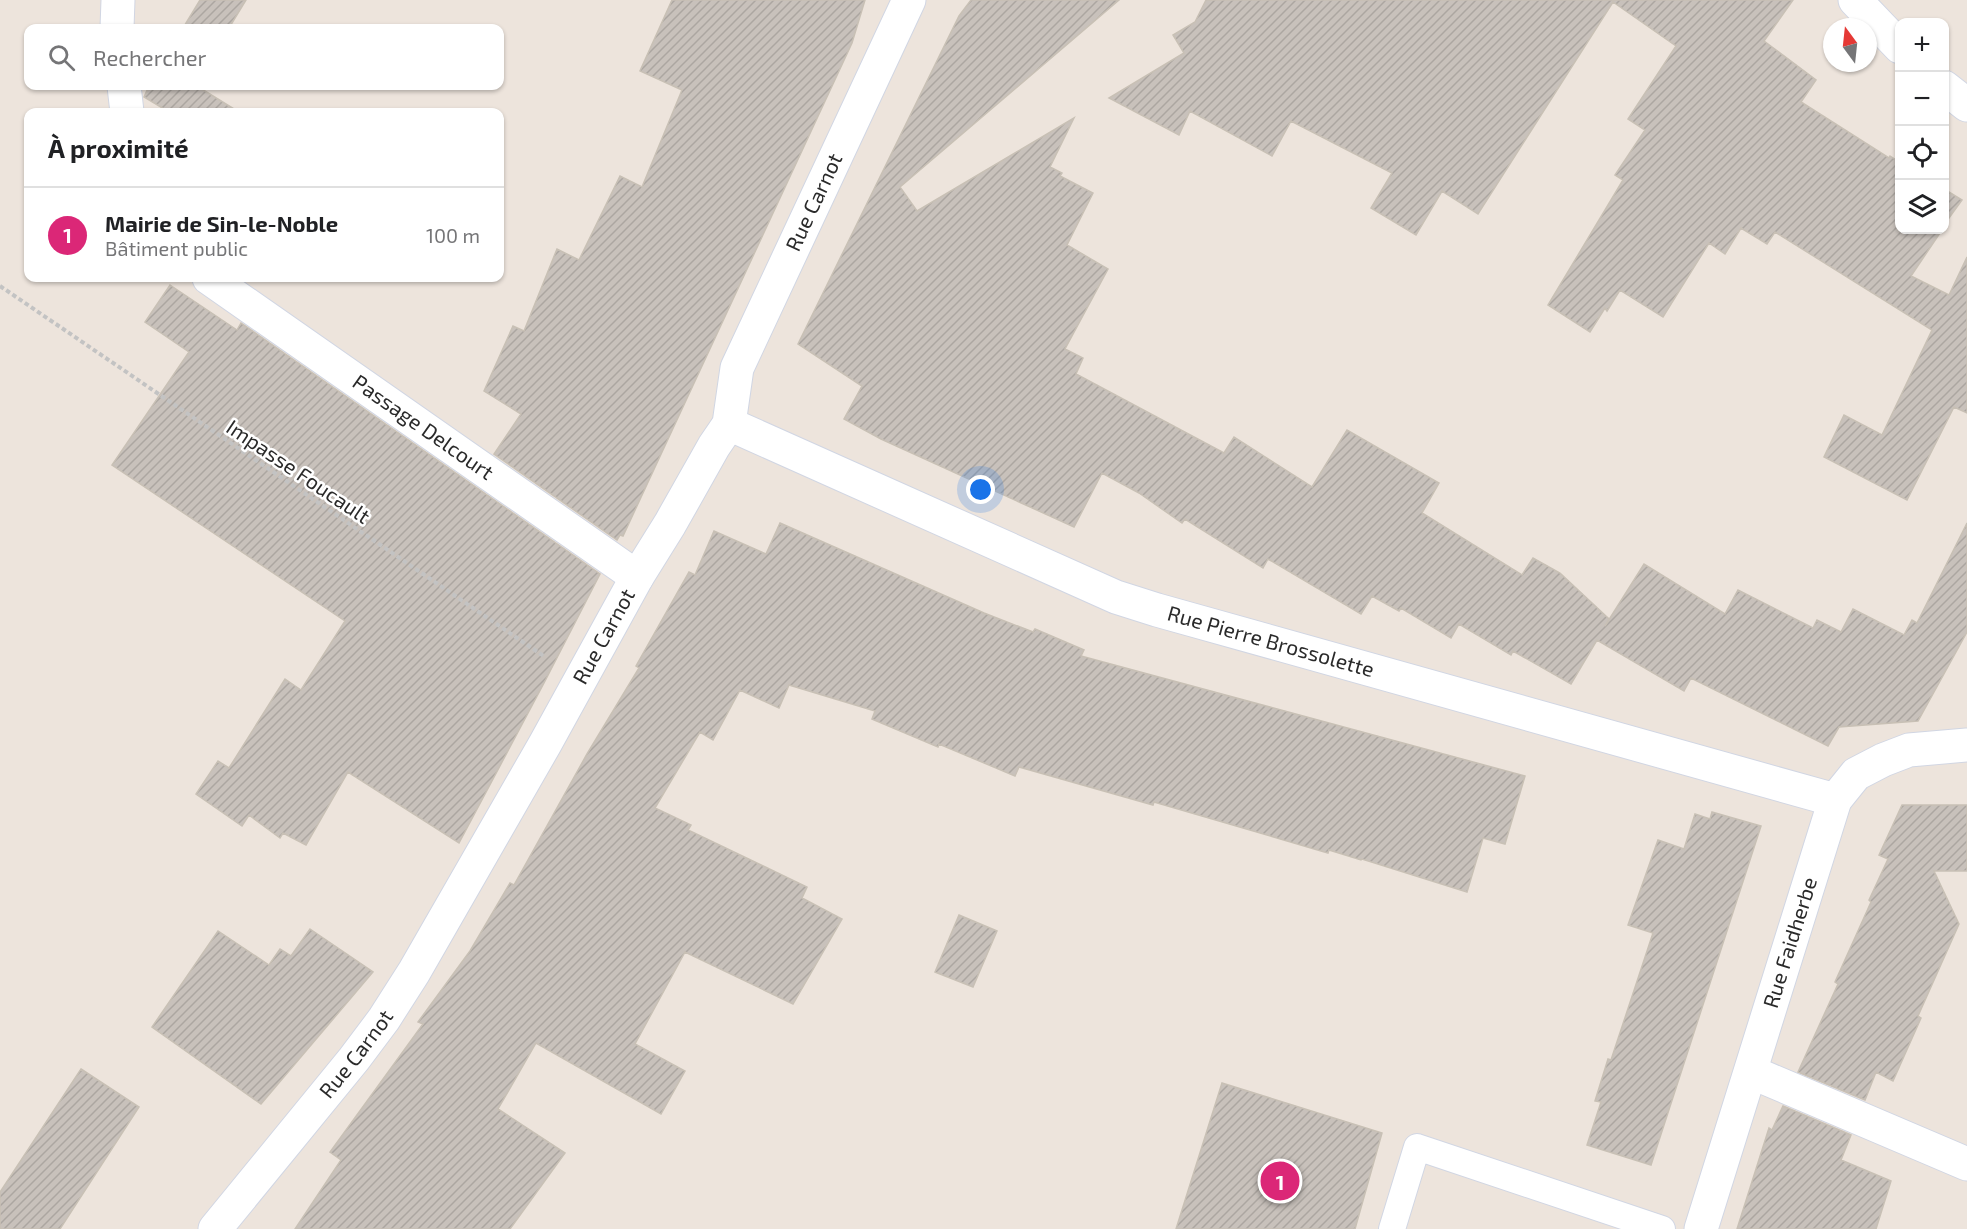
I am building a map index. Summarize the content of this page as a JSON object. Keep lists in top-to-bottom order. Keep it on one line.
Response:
{"streets":{"street":["Rue Carnot","Passage Delcourt","Rue Pierre Brossolette","Rue Faidherbe"],"path":["Impasse Foucault"]},"crossings":[["Rue Carnot","Passage Delcourt"],["Rue Carnot","Impasse Foucault"],["Rue Carnot","Rue Pierre Brossolette"],["Rue Pierre Brossolette","Rue Faidherbe"]],"north":"top","page":{"map_buttons":["+","−"],"search":"Rechercher","heading":"À proximité","list":[{"mark":"1","name":"Mairie de Sin-le-Noble","note":"Bâtiment public","value":"100 m"}],"pins":"1"}}
